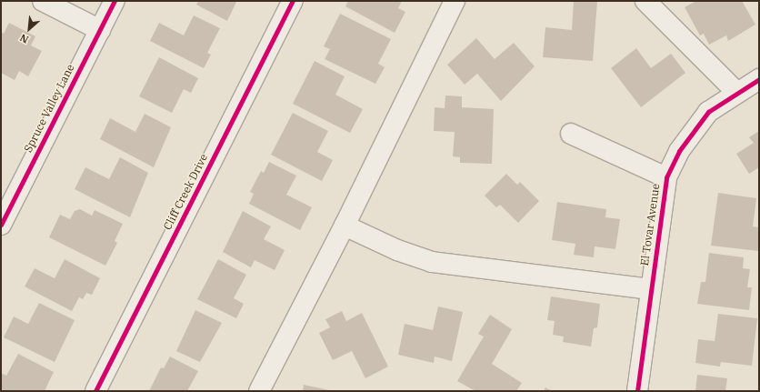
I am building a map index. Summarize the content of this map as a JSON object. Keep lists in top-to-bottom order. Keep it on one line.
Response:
{"streets":{"street":["Spruce Valley Lane","Cliff Creek Drive","El Tovar Avenue"]},"north":"bottom left"}
